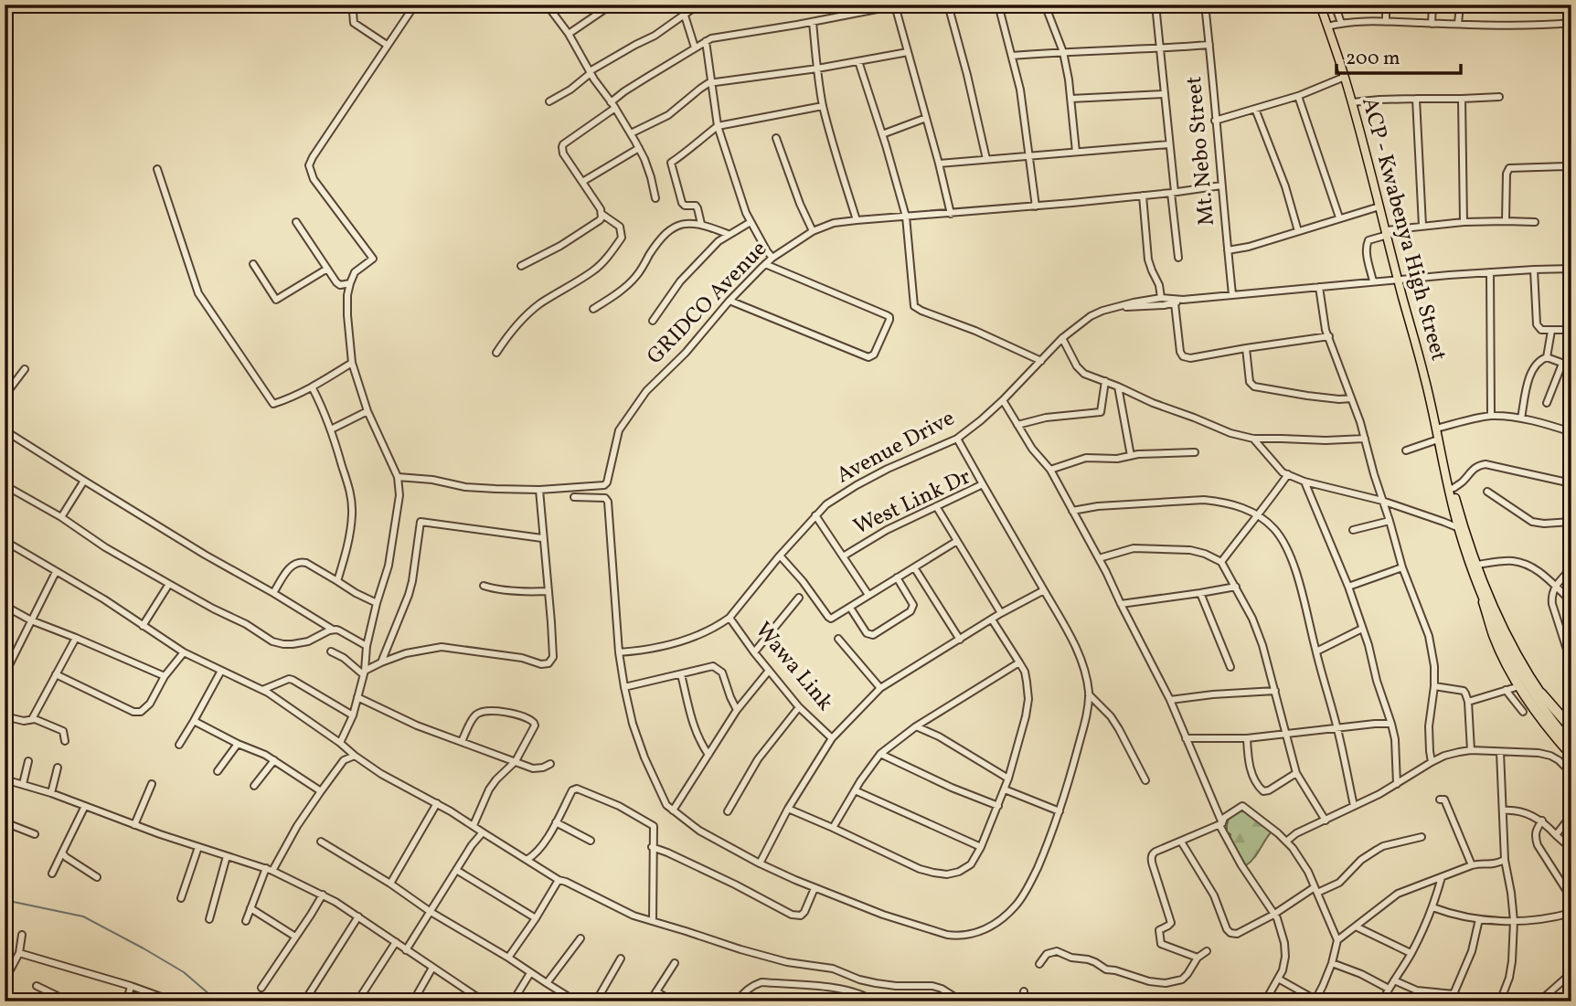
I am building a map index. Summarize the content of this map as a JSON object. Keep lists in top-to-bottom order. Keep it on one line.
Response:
{"streets":{"main road":["ACP - Kwabenya High Street"],"street":["Mt. Nebo Street","GRIDCO Avenue","Avenue Drive","West Link Dr","Wawa Link"]},"crossings":[["Mt. Nebo Street","GRIDCO Avenue"],["Avenue Drive","Wawa Link"]],"scale_bar":"200 m"}
